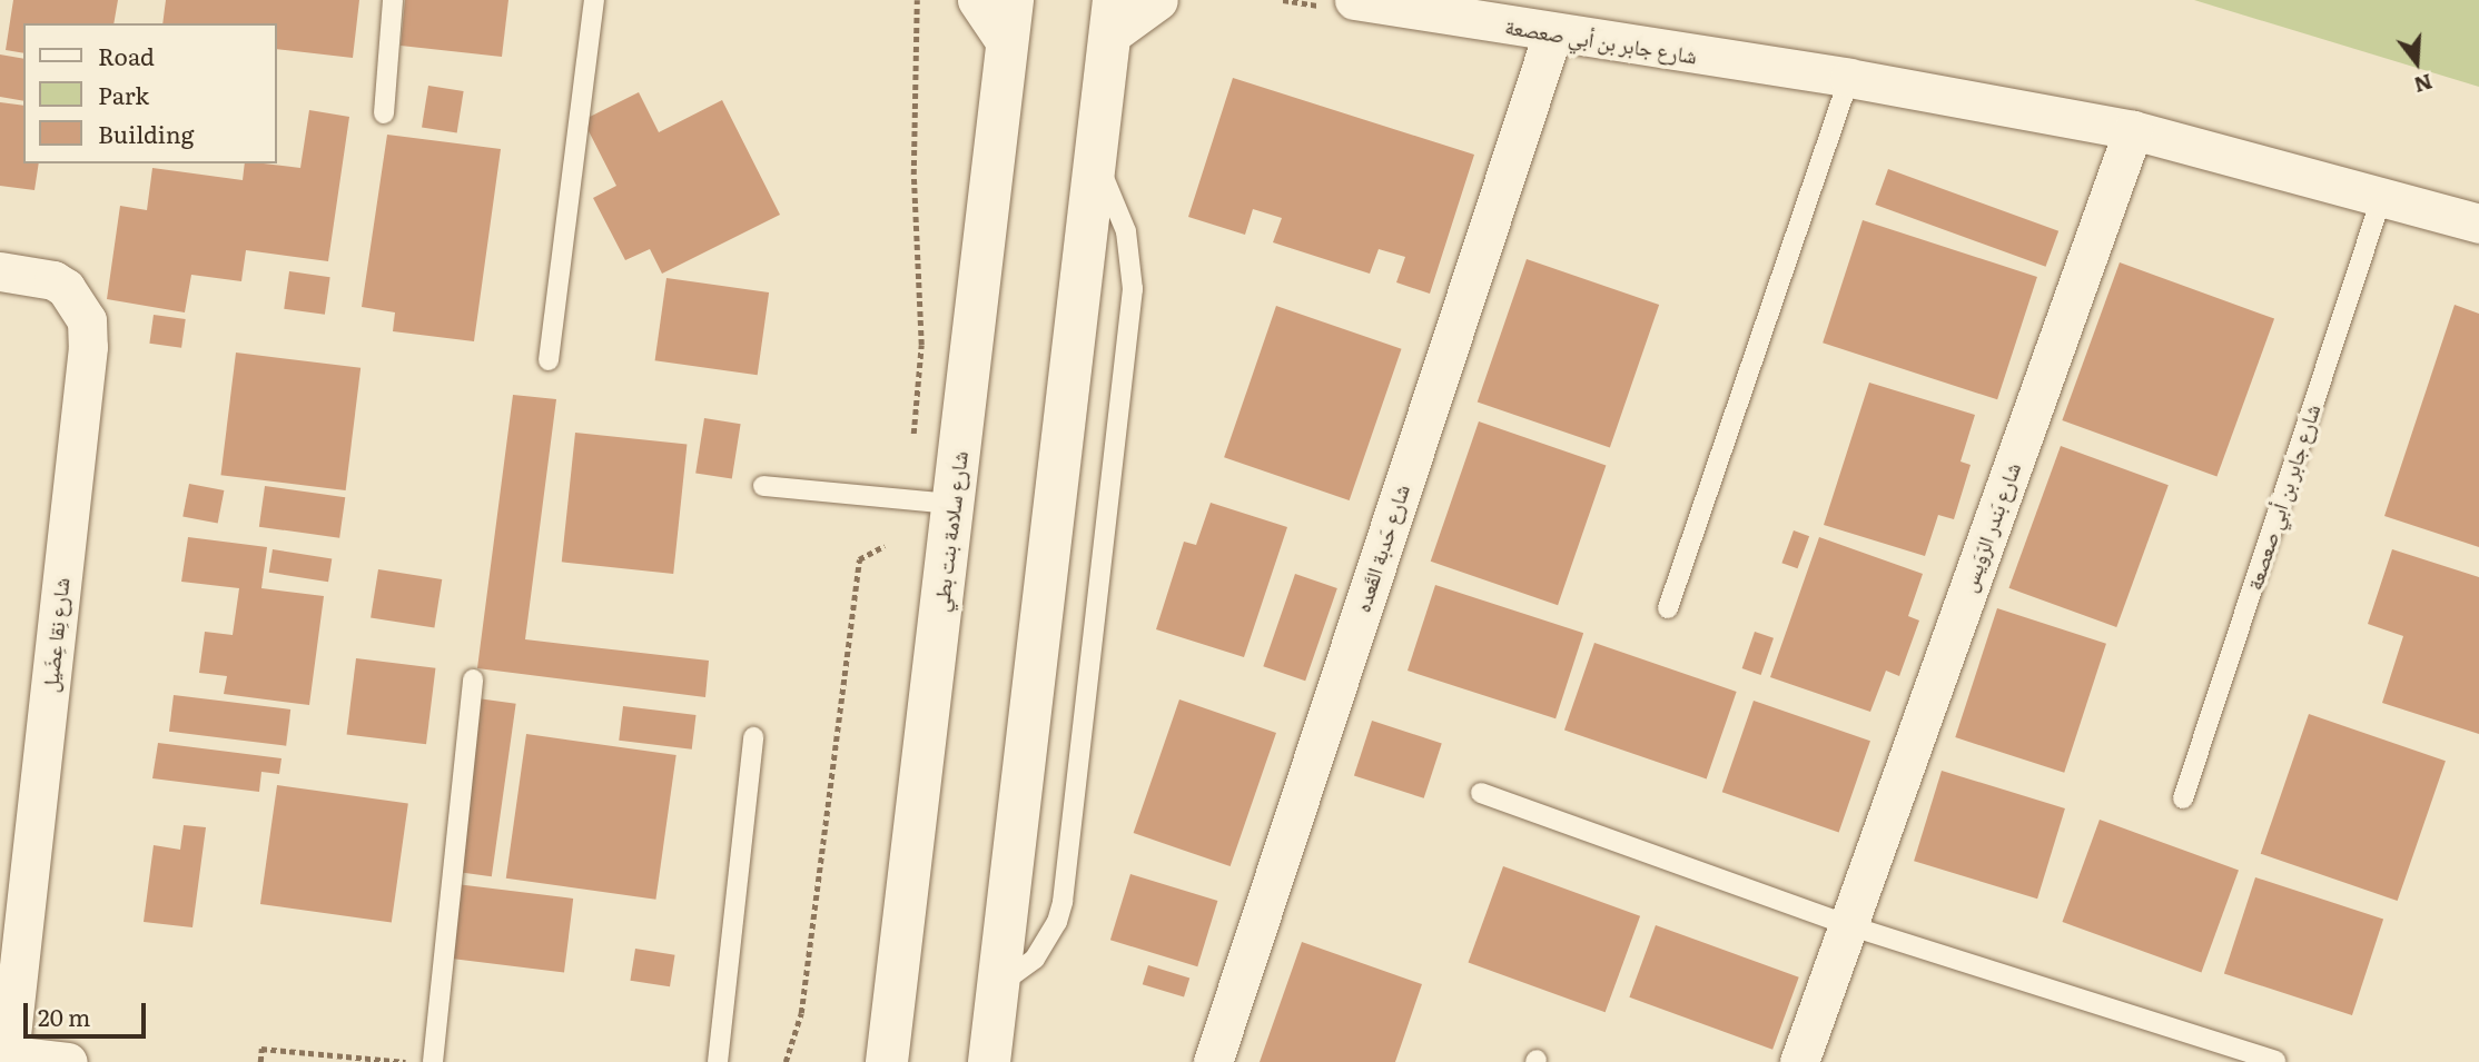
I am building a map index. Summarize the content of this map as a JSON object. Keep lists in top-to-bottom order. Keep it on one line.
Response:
{"streets":{"main road":["شارع سلامة بنت بطي"],"street":["شارع جابر بن أبي صعصعة","شارع بَندر الرّوَيس","شارع حَدبة القَعده","شارع نِقا عِضَيل"]},"crossings":[["شارع جابر بن أبي صعصعة","شارع بَندر الرّوَيس"],["شارع جابر بن أبي صعصعة","شارع حَدبة القَعده"]],"legend":["Road","Park","Building"],"scale_bar":"20 m","north":"bottom"}
